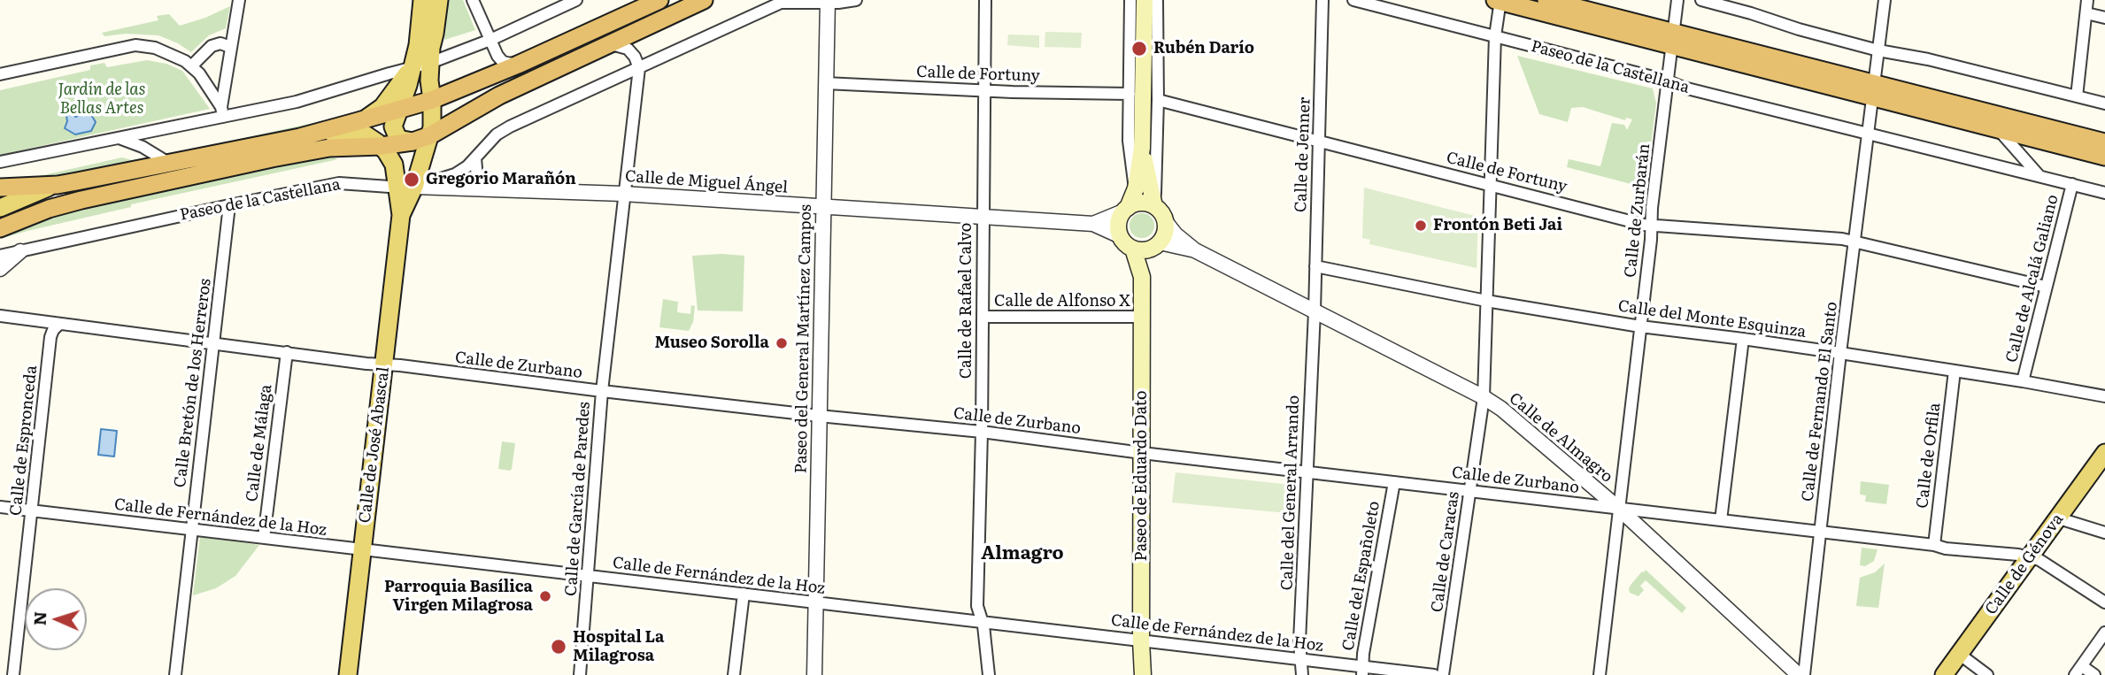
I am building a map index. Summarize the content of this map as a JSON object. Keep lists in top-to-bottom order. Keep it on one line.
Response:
{"streets":{"main road":["Calle de José Abascal","Paseo de Eduardo Dato","Calle de Génova"],"street":["Paseo de la Castellana","Calle de Fortuny","Calle de Jenner","Calle de Miguel Ángel","Calle de Zurbarán","Calle de Alcalá Galiano","Calle de Rafael Calvo","Calle de Alfonso X","Calle del Monte Esquinza","Paseo del General Martínez Campos","Calle de Zurbano","Calle Bretón de los Herreros","Calle de Fernando El Santo","Calle de Almagro","Calle de Espronceda","Calle de Málaga","Calle de Orfila","Calle del General Arrando","Calle de García de Paredes","Calle de Fernández de la Hoz","Calle de Caracas","Calle del Españoleto"]},"crossings":[["Paseo de la Castellana","Calle de Miguel Ángel"],["Paseo de la Castellana","Calle de Zurbarán"],["Paseo de la Castellana","Calle de Alcalá Galiano"],["Paseo de la Castellana","Paseo del General Martínez Campos"],["Paseo de la Castellana","Calle Bretón de los Herreros"],["Paseo de la Castellana","Calle de Fernando El Santo"],["Paseo de la Castellana","Calle de José Abascal"],["Paseo de la Castellana","Calle de García de Paredes"],["Paseo de la Castellana","Calle de Caracas"],["Calle de Fortuny","Calle de Jenner"],["Calle de Fortuny","Calle de Zurbarán"],["Calle de Fortuny","Calle de Alcalá Galiano"],["Calle de Fortuny","Calle de Rafael Calvo"],["Calle de Fortuny","Paseo del General Martínez Campos"],["Calle de Fortuny","Calle de Fernando El Santo"],["Calle de Fortuny","Calle de Caracas"],["Calle de Jenner","Calle del Monte Esquinza"],["Calle de Jenner","Calle de Almagro"],["Calle de Jenner","Calle del General Arrando"],["Calle de Miguel Ángel","Calle de Rafael Calvo"],["Calle de Miguel Ángel","Paseo del General Martínez Campos"],["Calle de Miguel Ángel","Calle de Almagro"],["Calle de Miguel Ángel","Calle de José Abascal"],["Calle de Miguel Ángel","Paseo de Eduardo Dato"],["Calle de Miguel Ángel","Calle de García de Paredes"],["Calle de Zurbarán","Calle del Monte Esquinza"],["Calle de Zurbarán","Calle de Zurbano"],["Calle de Zurbarán","Calle de Almagro"],["Calle de Alcalá Galiano","Calle del Monte Esquinza"],["Calle de Rafael Calvo","Calle de Alfonso X"],["Calle de Rafael Calvo","Calle de Zurbano"],["Calle de Rafael Calvo","Calle de Fernández de la Hoz"],["Calle de Alfonso X","Paseo de Eduardo Dato"],["Calle del Monte Esquinza","Calle de Fernando El Santo"],["Calle del Monte Esquinza","Calle de Orfila"],["Calle del Monte Esquinza","Calle de Caracas"],["Paseo del General Martínez Campos","Calle de Zurbano"],["Paseo del General Martínez Campos","Calle de Fernández de la Hoz"],["Calle de Zurbano","Calle Bretón de los Herreros"],["Calle de Zurbano","Calle de Fernando El Santo"],["Calle de Zurbano","Calle de Almagro"],["Calle de Zurbano","Calle de Espronceda"],["Calle de Zurbano","Calle de Málaga"],["Calle de Zurbano","Calle de José Abascal"],["Calle de Zurbano","Calle de Orfila"],["Calle de Zurbano","Paseo de Eduardo Dato"],["Calle de Zurbano","Calle del General Arrando"],["Calle de Zurbano","Calle de García de Paredes"],["Calle de Zurbano","Calle de Caracas"],["Calle de Zurbano","Calle de Génova"],["Calle de Zurbano","Calle del Españoleto"],["Calle Bretón de los Herreros","Calle de Fernández de la Hoz"],["Calle de Almagro","Paseo de Eduardo Dato"],["Calle de Almagro","Calle del General Arrando"],["Calle de Almagro","Calle de Caracas"],["Calle de Espronceda","Calle de Fernández de la Hoz"],["Calle de Málaga","Calle de Fernández de la Hoz"],["Calle de José Abascal","Calle de Fernández de la Hoz"],["Paseo de Eduardo Dato","Calle de Fernández de la Hoz"],["Calle del General Arrando","Calle de Fernández de la Hoz"],["Calle de García de Paredes","Calle de Fernández de la Hoz"],["Calle de Fernández de la Hoz","Calle del Españoleto"]],"districts":["Almagro"],"parks":["Jardín de las Bellas Artes"],"places":["Rubén Darío","Gregorio Marañón","Frontón Beti Jai","Museo Sorolla","Parroquia Basílica Virgen Milagrosa","Hospital La Milagrosa"],"north":"left"}
